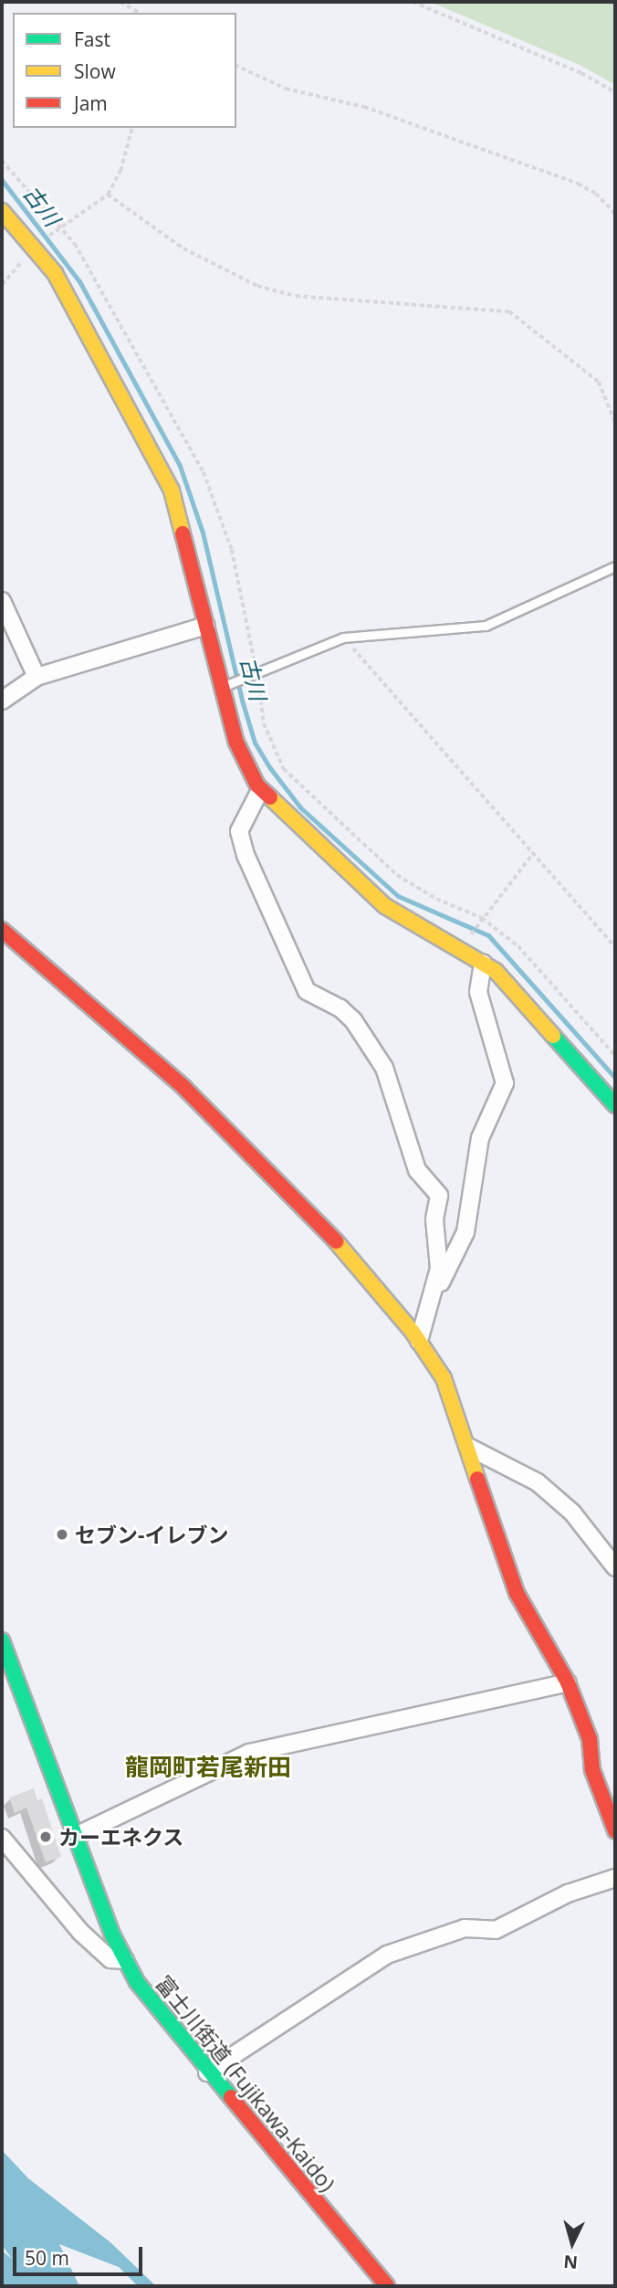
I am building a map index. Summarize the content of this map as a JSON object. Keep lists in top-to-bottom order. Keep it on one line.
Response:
{"streets":{"street":["富士川街道 (Fujikawa-Kaido)"]},"districts":["龍岡町若尾新田"],"water":["古川"],"places":["セブン-イレブン","カーエネクス"],"legend":["Fast","Slow","Jam"],"scale_bar":"50 m","north":"bottom"}
